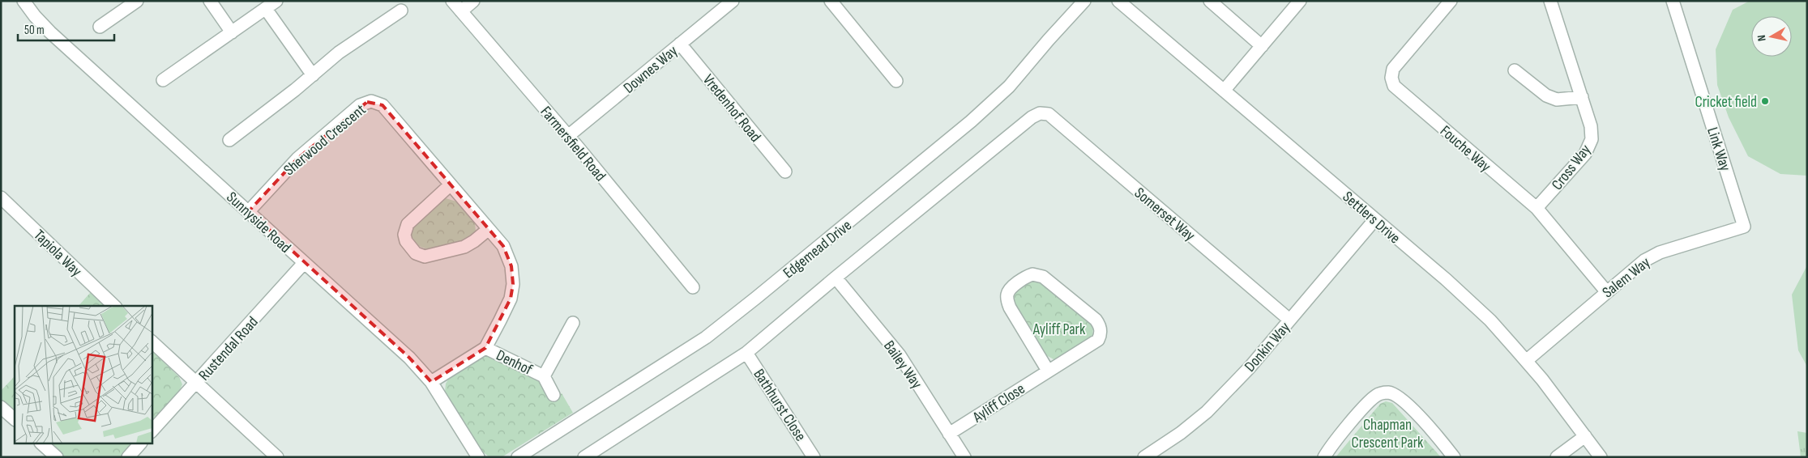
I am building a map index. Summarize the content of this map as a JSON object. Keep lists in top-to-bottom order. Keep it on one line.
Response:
{"streets":{"street":["Downes Way","Vredenhof Road","Sherwood Crescent","Farmersfield Road","Fouche Way","Link Way","Cross Way","Somerset Way","Settlers Drive","Sunnyside Road","Edgemead Drive","Tapiola Way","Salem Way","Donkin Way","Rustendal Road","Denhof","Bailey Way","Ayliff Close","Bathhurst Close"]},"crossings":[["Downes Way","Vredenhof Road"],["Downes Way","Farmersfield Road"],["Sherwood Crescent","Sunnyside Road"],["Sherwood Crescent","Denhof"],["Fouche Way","Cross Way"],["Fouche Way","Salem Way"],["Link Way","Salem Way"],["Somerset Way","Donkin Way"],["Somerset Way","Bailey Way"],["Settlers Drive","Salem Way"],["Settlers Drive","Donkin Way"],["Sunnyside Road","Rustendal Road"],["Bailey Way","Ayliff Close"]],"parks":["Ayliff Park","Chapman Crescent Park"],"places":["Cricket field"],"scale_bar":"50 m","north":"left"}
